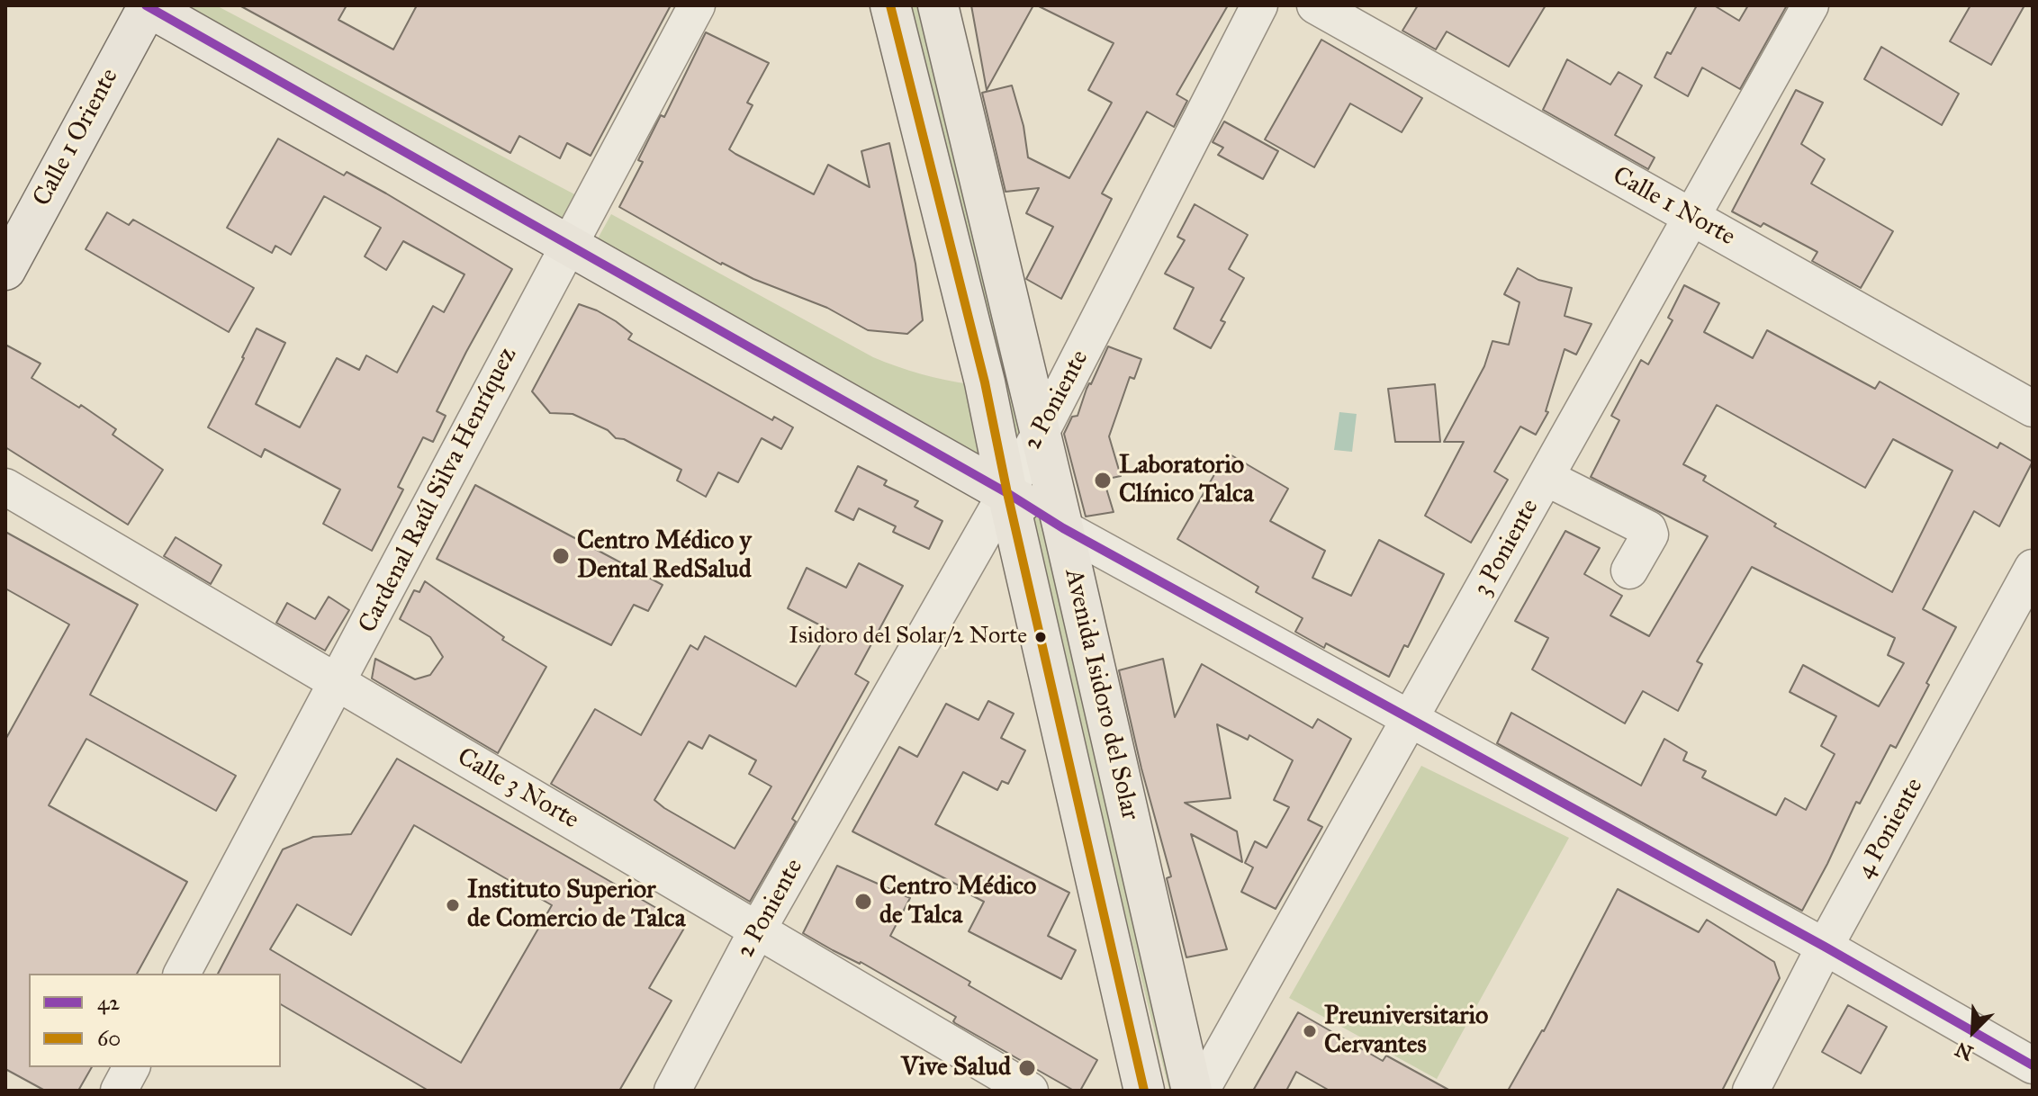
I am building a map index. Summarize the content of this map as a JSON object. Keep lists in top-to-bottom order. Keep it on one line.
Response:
{"streets":{"main road":["Calle 1 Oriente","Avenida Isidoro del Solar"],"street":["Calle 1 Norte","2 Poniente","Cardenal Raúl Silva Henríquez","3 Poniente","Calle 3 Norte","4 Poniente"]},"crossings":[["Calle 1 Norte","3 Poniente"],["2 Poniente","Avenida Isidoro del Solar"],["2 Poniente","Calle 3 Norte"],["Cardenal Raúl Silva Henríquez","Calle 3 Norte"]],"places":["Laboratorio Clínico Talca","Centro Médico y Dental RedSalud","Isidoro del Solar/2 Norte","Centro Médico de Talca","Instituto Superior de Comercio de Talca","Preuniversitario Cervantes","Vive Salud"],"lines":["transit line 42","transit line 60"],"legend":["42","60"],"north":"bottom left"}
